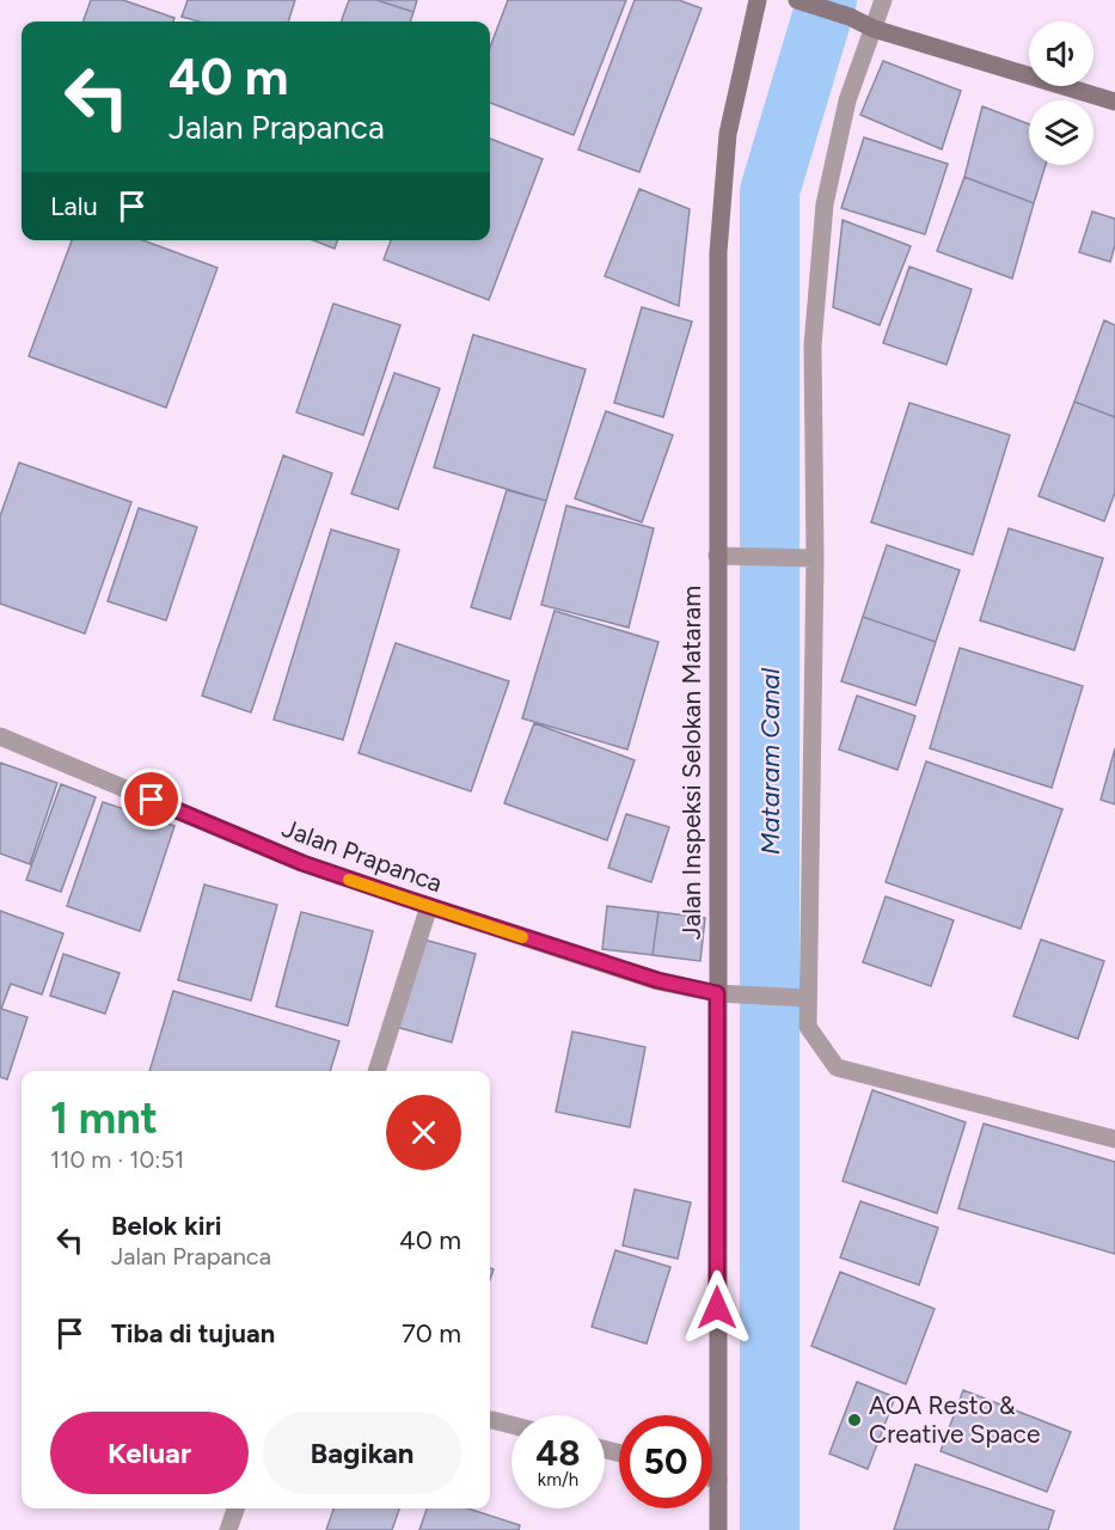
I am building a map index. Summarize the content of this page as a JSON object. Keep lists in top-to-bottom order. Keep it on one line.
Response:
{"streets":{"main road":["Jalan Inspeksi Selokan Mataram"],"street":["Jalan Prapanca"]},"crossings":[["Jalan Inspeksi Selokan Mataram","Jalan Prapanca"]],"water":["Mataram Canal"],"places":["AOA Resto & Creative Space"],"page":{"turn":["40 m","Jalan Prapanca"],"then":"Lalu","heading":["1 mnt","110 m · 10:51"],"list":[{"name":"Belok kiri","note":"Jalan Prapanca","value":"40 m"},{"name":"Tiba di tujuan","value":"70 m"}],"buttons":["Keluar","Bagikan"],"speed":"48 km/h","limit":"50"}}
